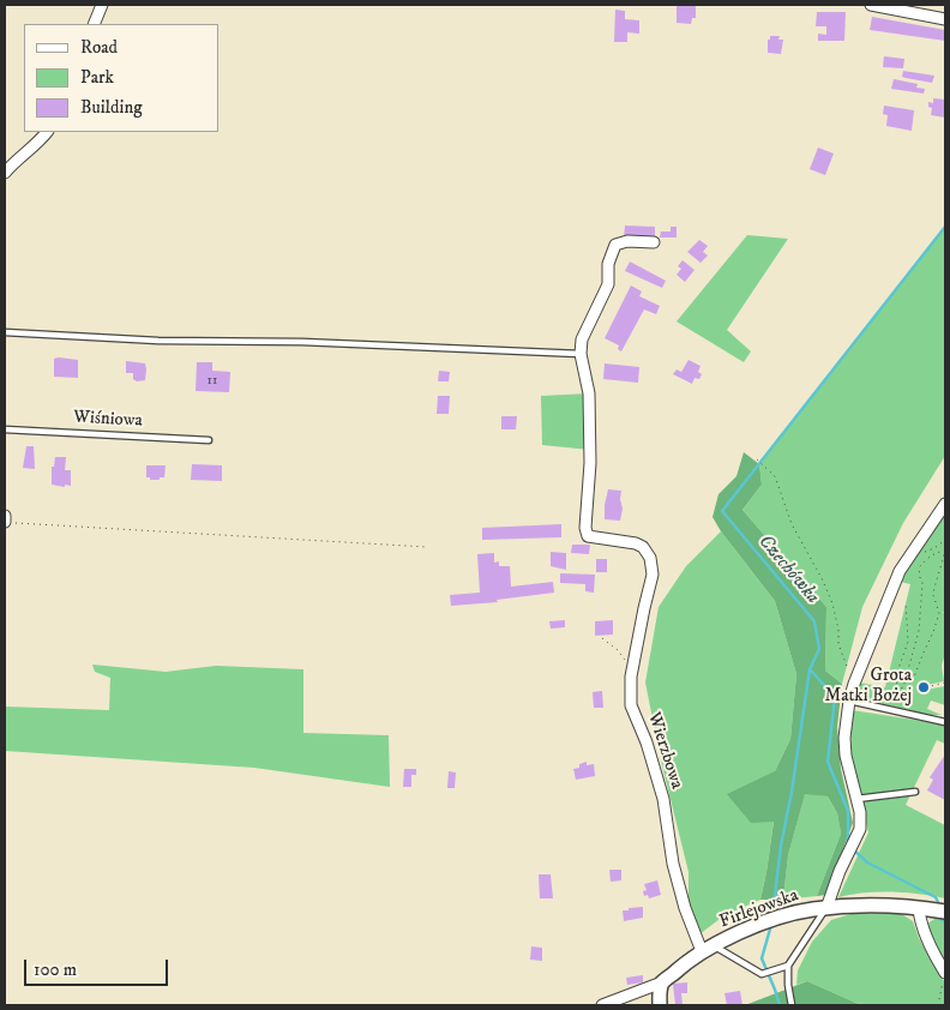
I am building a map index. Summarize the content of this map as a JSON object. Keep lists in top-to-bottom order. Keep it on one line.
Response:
{"streets":{"street":["Wierzbowa","Firlejowska"],"lane":["Wiśniowa"]},"crossings":[["Wierzbowa","Firlejowska"]],"water":["Czechówka"],"places":["Grota Matki Bożej"],"house_numbers":["11"],"legend":["Road","Park","Building"],"scale_bar":"100 m"}
